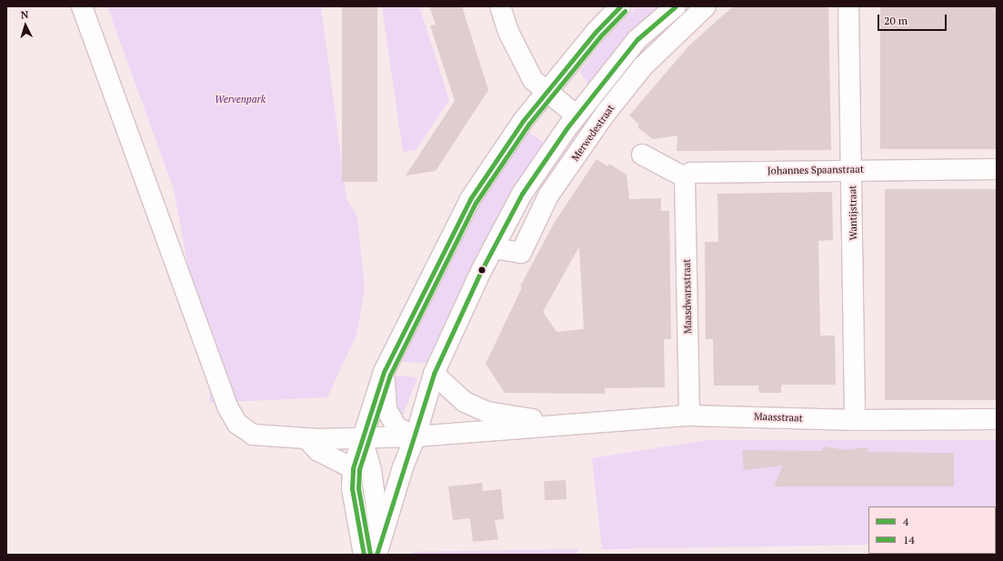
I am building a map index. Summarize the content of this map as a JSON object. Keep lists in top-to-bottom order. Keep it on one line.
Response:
{"streets":{"street":["Merwedestraat","Johannes Spaanstraat","Wantijstraat","Maasdwarsstraat","Maasstraat"]},"crossings":[["Johannes Spaanstraat","Wantijstraat"],["Johannes Spaanstraat","Maasdwarsstraat"],["Wantijstraat","Maasstraat"],["Maasdwarsstraat","Maasstraat"]],"parks":["Wervenpark"],"lines":["transit line 4","transit line 14"],"legend":["4","14"],"scale_bar":"20 m","north":"top"}
